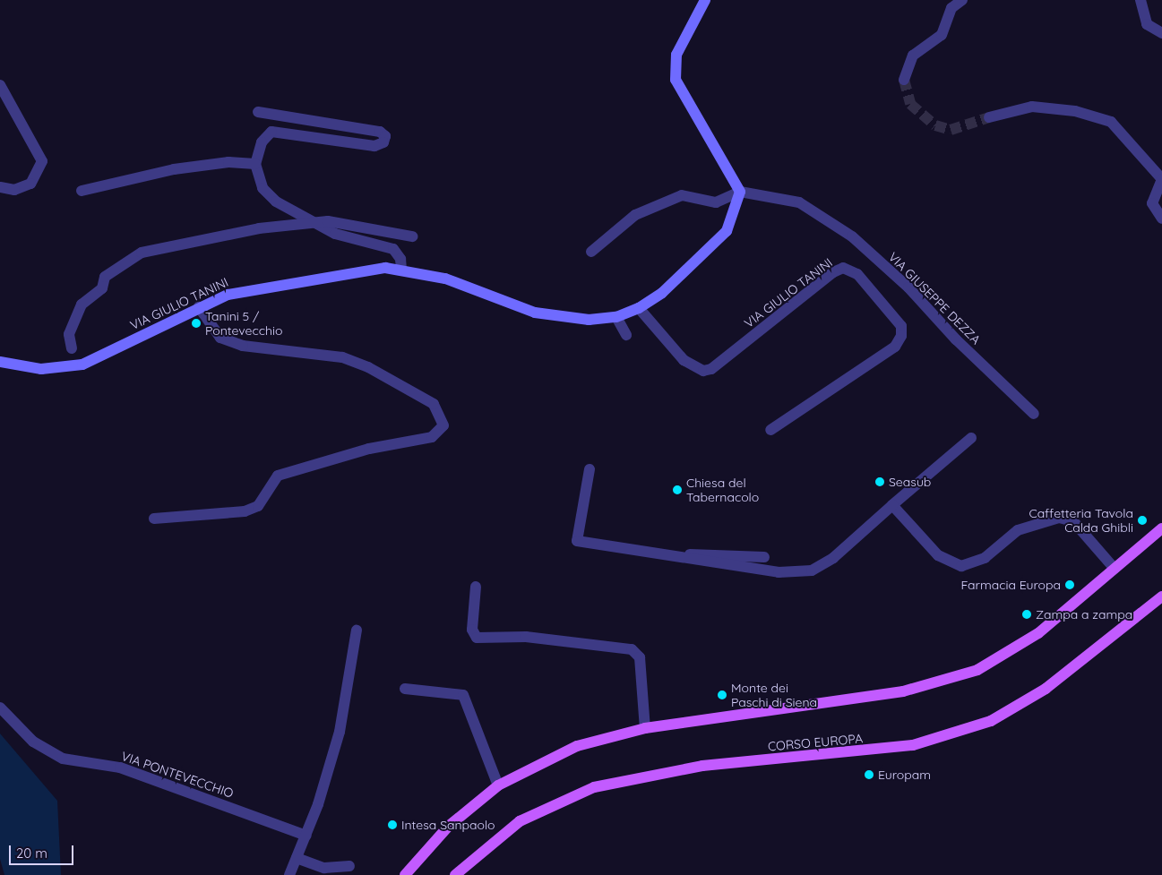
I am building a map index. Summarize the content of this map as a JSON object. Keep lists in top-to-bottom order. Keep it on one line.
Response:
{"streets":{"main road":["VIA GIULIO TANINI","CORSO EUROPA"],"street":["VIA GIUSEPPE DEZZA","VIA PONTEVECCHIO"]},"crossings":[["VIA GIULIO TANINI","VIA GIUSEPPE DEZZA"]],"places":["Tanini 5 / Pontevecchio","Seasub","Chiesa del Tabernacolo","Caffetteria Tavola Calda Ghibli","Farmacia Europa","Zampa a zampa","Monte dei Paschi di Siena","Europam","Intesa Sanpaolo"],"scale_bar":"20 m"}
